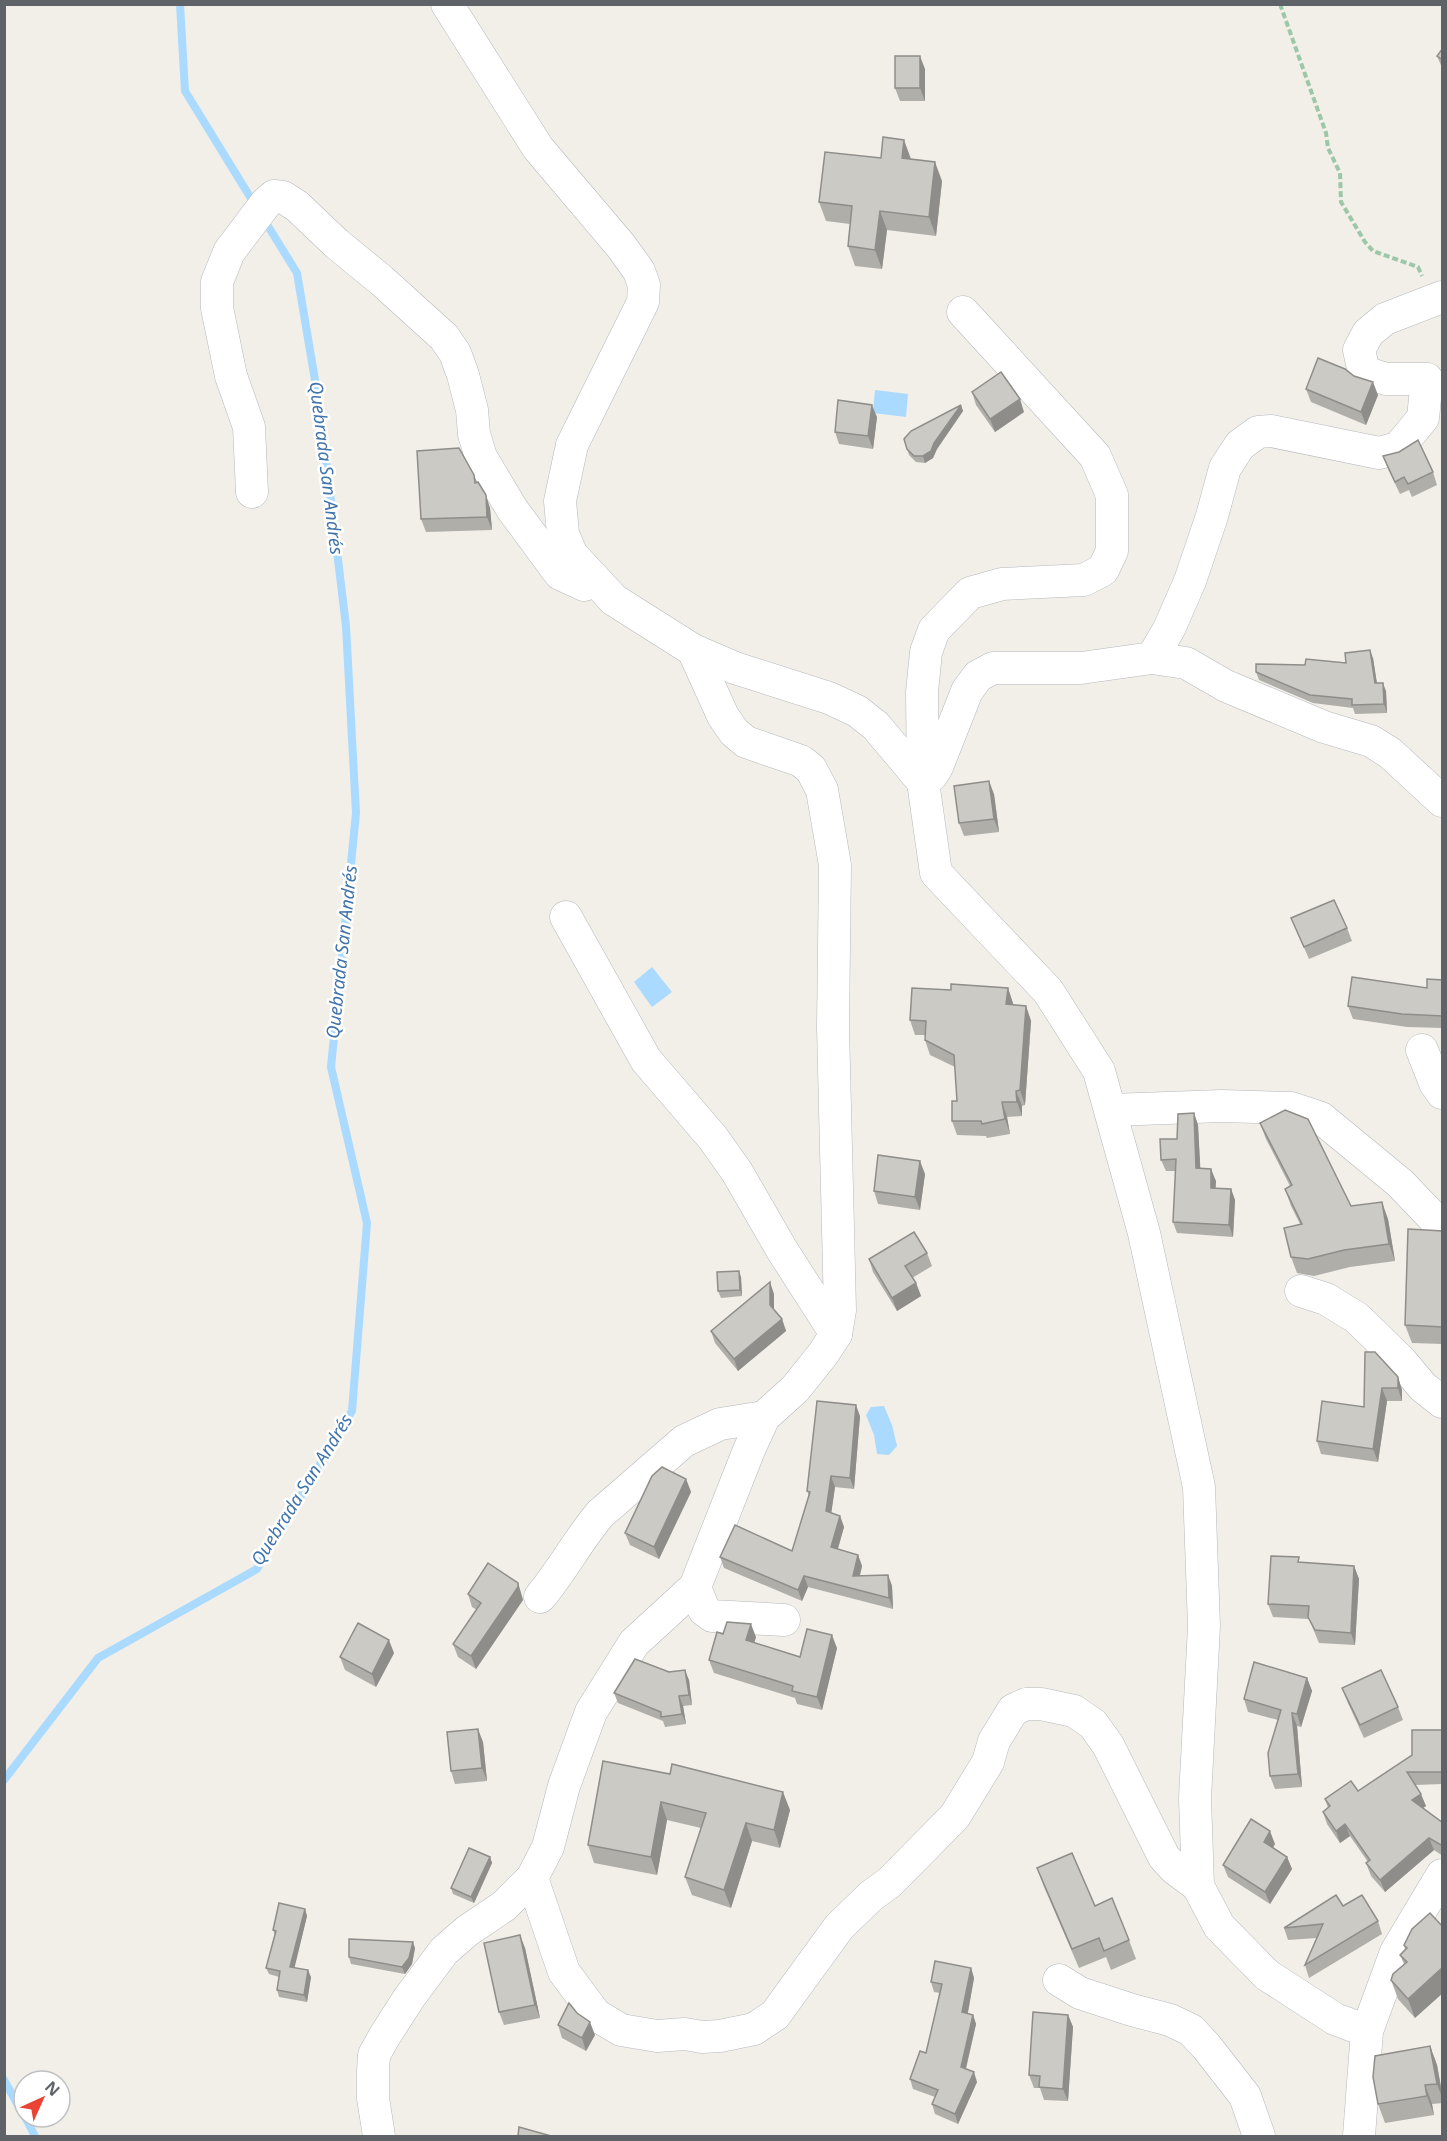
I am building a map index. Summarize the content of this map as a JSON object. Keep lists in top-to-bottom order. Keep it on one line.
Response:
{"water":["Quebrada San Andrés"],"north":"top right"}
